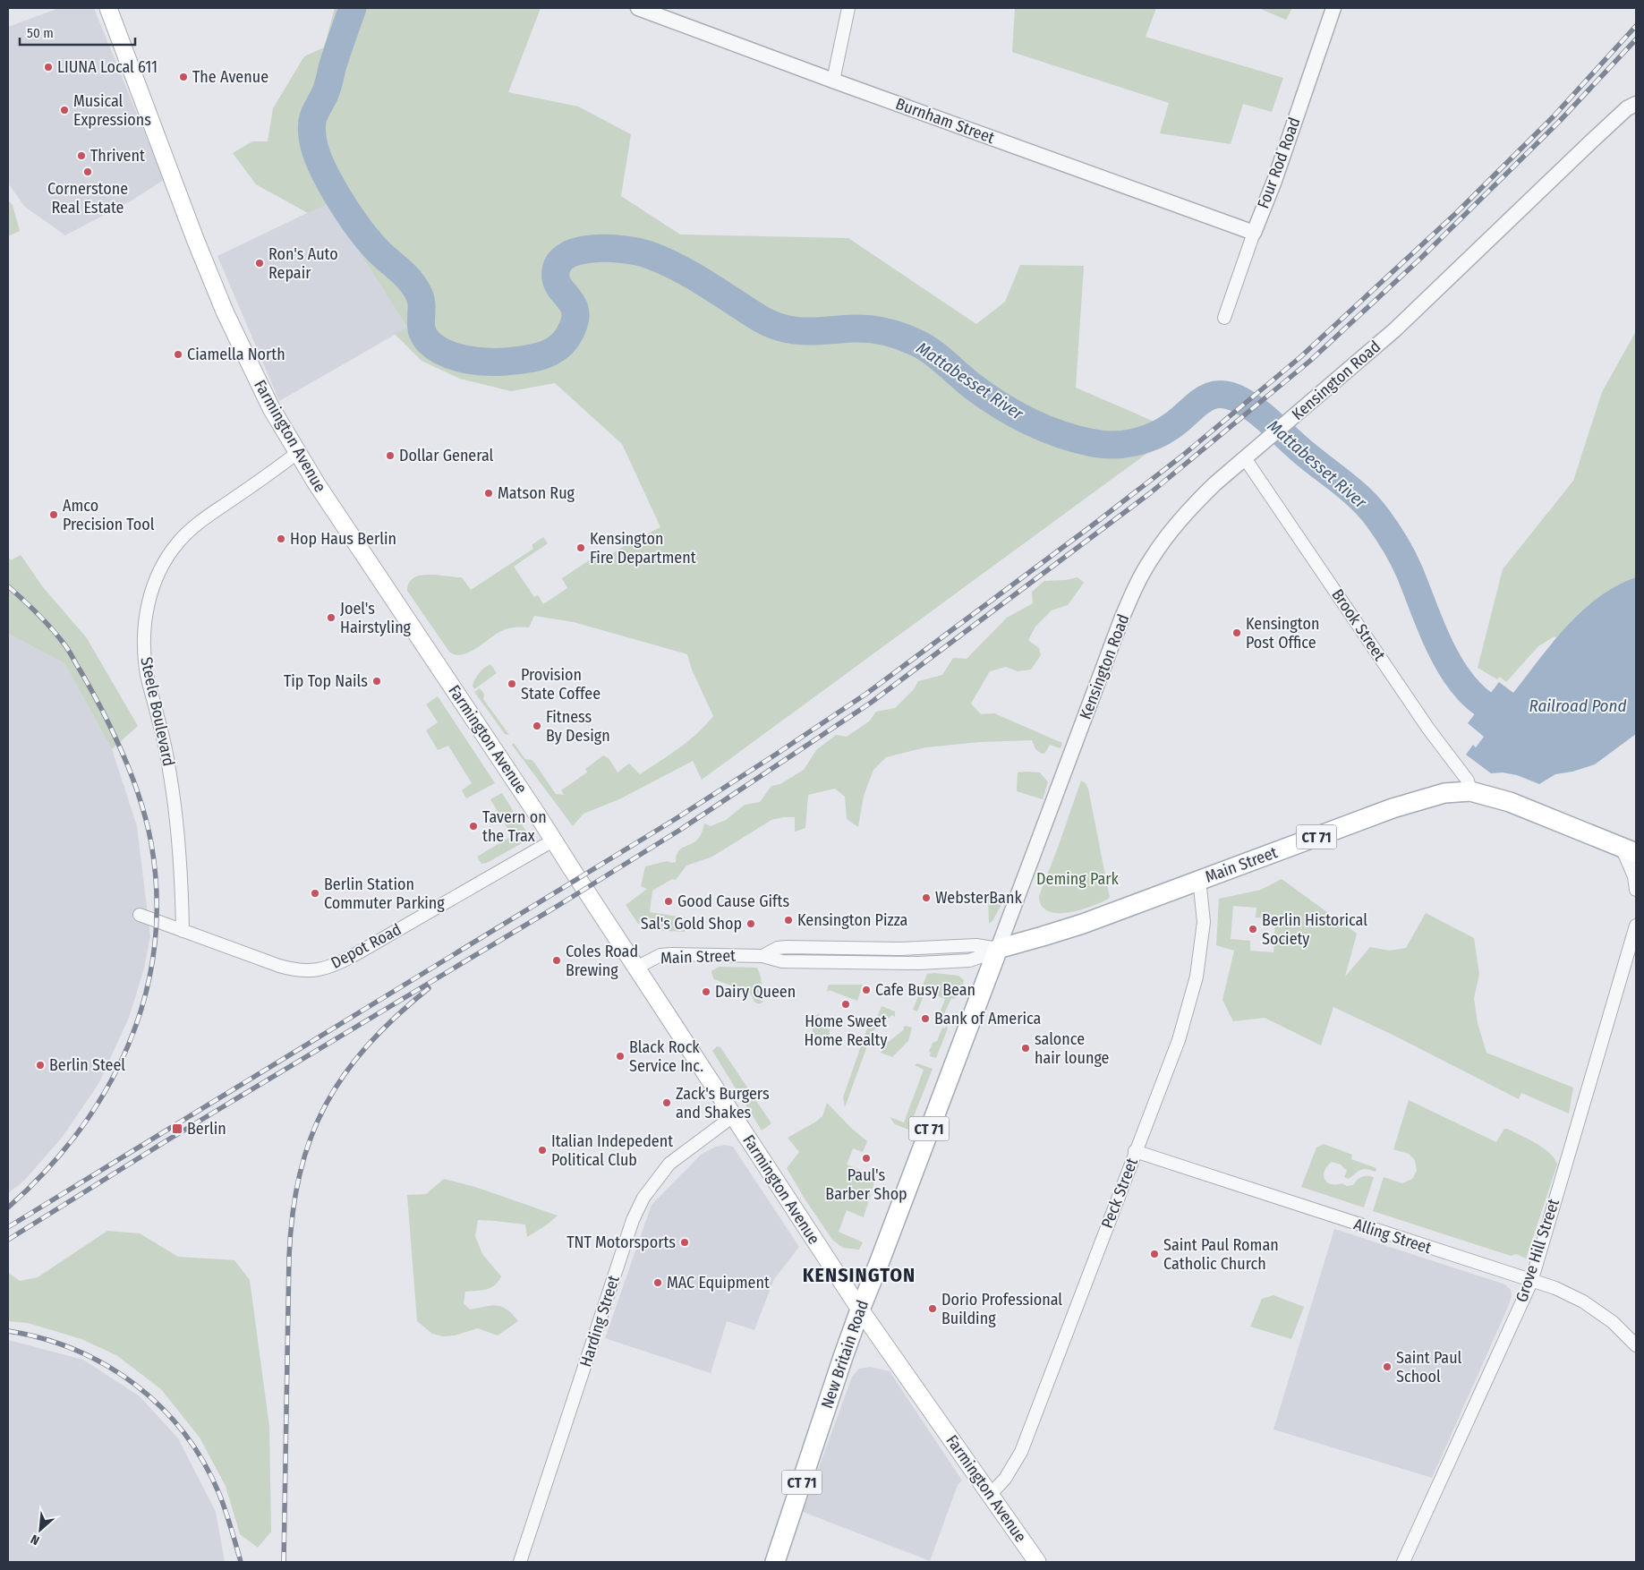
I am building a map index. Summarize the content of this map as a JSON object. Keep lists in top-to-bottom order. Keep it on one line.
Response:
{"streets":{"main road":["Farmington Avenue","CT 71","Main Street","New Britain Road"],"street":["Burnham Street","Four Rod Road","Kensington Road","Brook Street","Steele Boulevard","Depot Road","Peck Street","Alling Street","Grove Hill Street","Harding Street"]},"crossings":[["Burnham Street","Four Rod Road"],["Kensington Road","Brook Street"],["Kensington Road","Main Street"],["Kensington Road","New Britain Road"],["Farmington Avenue","Steele Boulevard"],["Farmington Avenue","Main Street"],["Farmington Avenue","Depot Road"],["Farmington Avenue","Peck Street"],["Farmington Avenue","Harding Street"],["Farmington Avenue","New Britain Road"],["Brook Street","Main Street"],["Steele Boulevard","Depot Road"],["Main Street","Peck Street"],["Main Street","New Britain Road"],["Peck Street","Alling Street"],["Alling Street","Grove Hill Street"]],"districts":["KENSINGTON"],"water":["Mattabesset River","Railroad Pond"],"parks":["Deming Park"],"places":{"other":["LIUNA Local 611","The Avenue","Musical Expressions","Thrivent","Cornerstone Real Estate","Ron's Auto Repair","Ciamella North","Dollar General","Matson Rug","Amco Precision Tool","Hop Haus Berlin","Kensington Fire Department","Joel's Hairstyling","Kensington Post Office","Tip Top Nails","Provision State Coffee","Fitness By Design","Tavern on the Trax","Berlin Station Commuter Parking","WebsterBank","Good Cause Gifts","Kensington Pizza","Sal's Gold Shop","Berlin Historical Society","Coles Road Brewing","Cafe Busy Bean","Dairy Queen","Home Sweet Home Realty","Bank of America","salonce hair lounge","Black Rock Service Inc.","Berlin Steel","Zack's Burgers and Shakes","Italian Indepedent Political Club","Paul's Barber Shop","TNT Motorsports","Saint Paul Roman Catholic Church","MAC Equipment","Dorio Professional Building","Saint Paul School"],"transit":["Berlin"]},"scale_bar":"50 m","north":"bottom left"}
